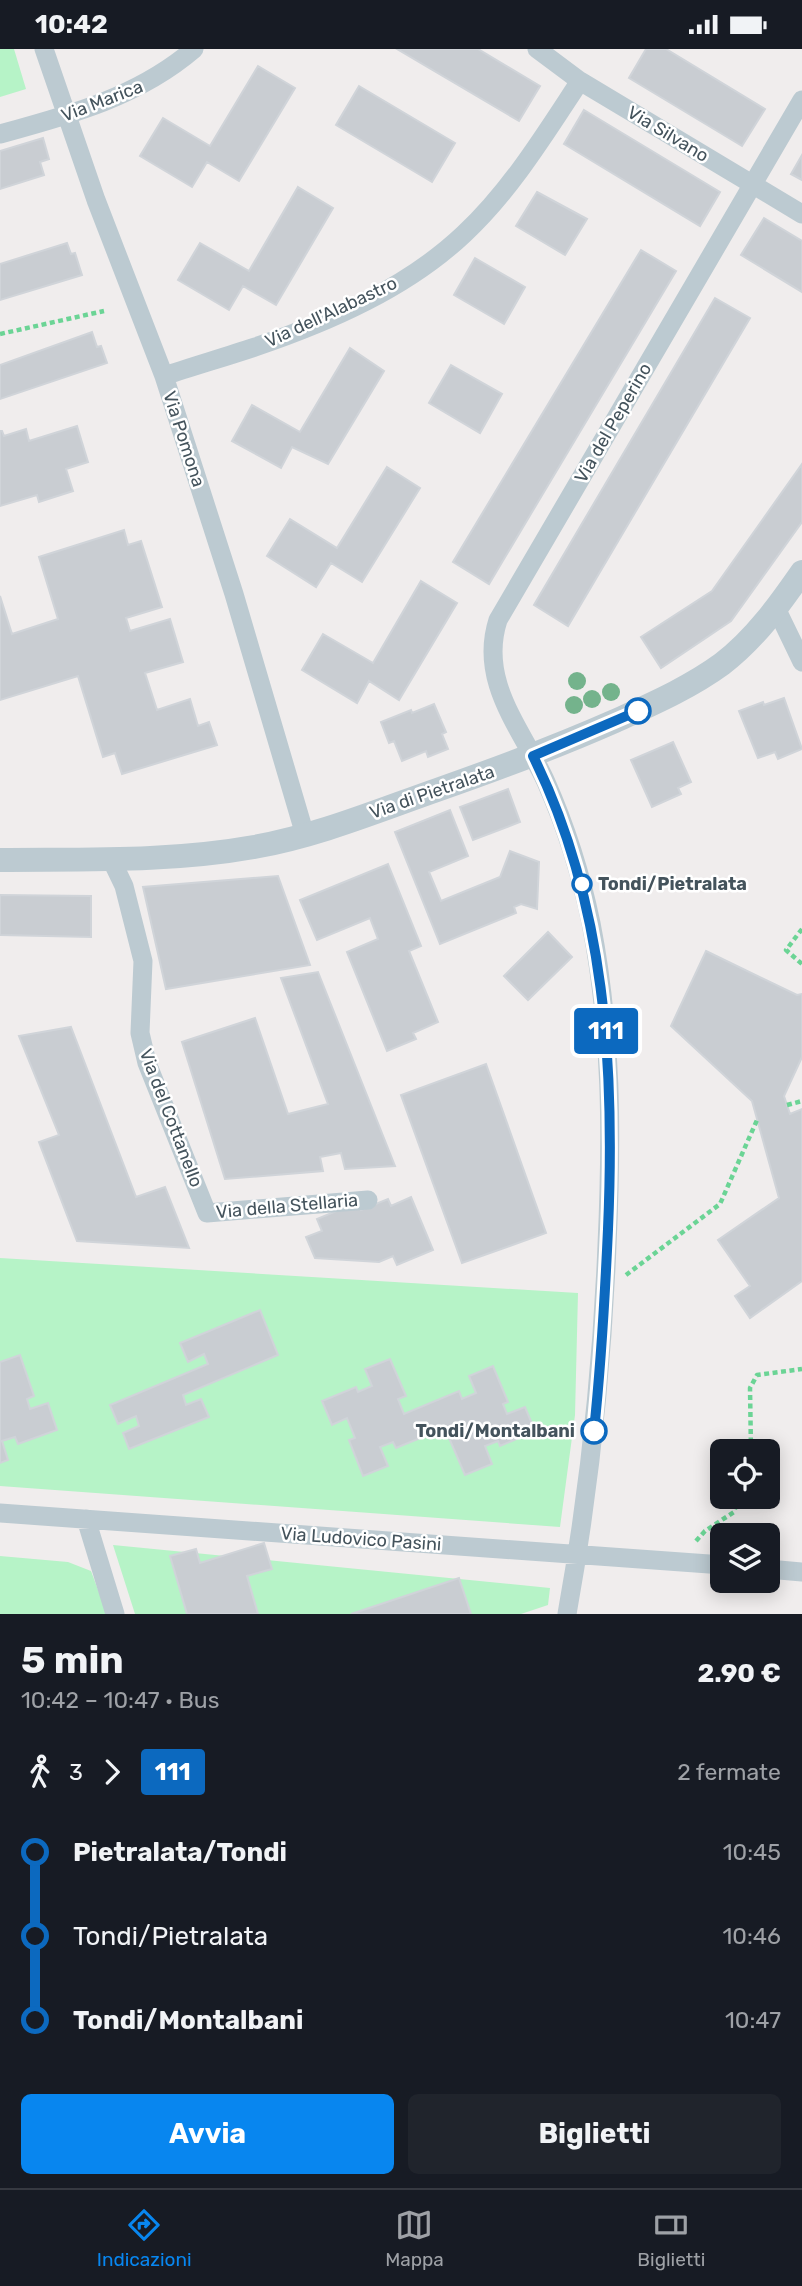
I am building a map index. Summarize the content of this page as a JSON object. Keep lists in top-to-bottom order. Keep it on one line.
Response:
{"streets":{"street":["Via Marica","Via Silvano","Via dell'Alabastro","Via del Peperino","Via Pomona","Via di Pietralata","Via del Cottanello","Via della Stellaria","Via Ludovico Pasini"]},"crossings":[["Via Marica","Via Pomona"],["Via Silvano","Via dell'Alabastro"],["Via Silvano","Via del Peperino"],["Via dell'Alabastro","Via Pomona"],["Via del Peperino","Via di Pietralata"],["Via del Peperino","Via Ludovico Pasini"],["Via Pomona","Via di Pietralata"],["Via di Pietralata","Via del Cottanello"],["Via del Cottanello","Via della Stellaria"]],"places":["Tondi/Pietralata","Tondi/Montalbani"],"lines":["bus line 111"],"page":{"status":"10:42","on_map":"111","heading":["5 min","10:42 – 10:47 · Bus","2.90 €"],"legs":["3","111","2 fermate"],"list":[{"name":"Pietralata/Tondi","value":"10:45"},{"name":"Tondi/Pietralata","value":"10:46"},{"name":"Tondi/Montalbani","value":"10:47"}],"buttons":["Avvia","Biglietti"],"tabs":["Indicazioni","Mappa","Biglietti"]}}
